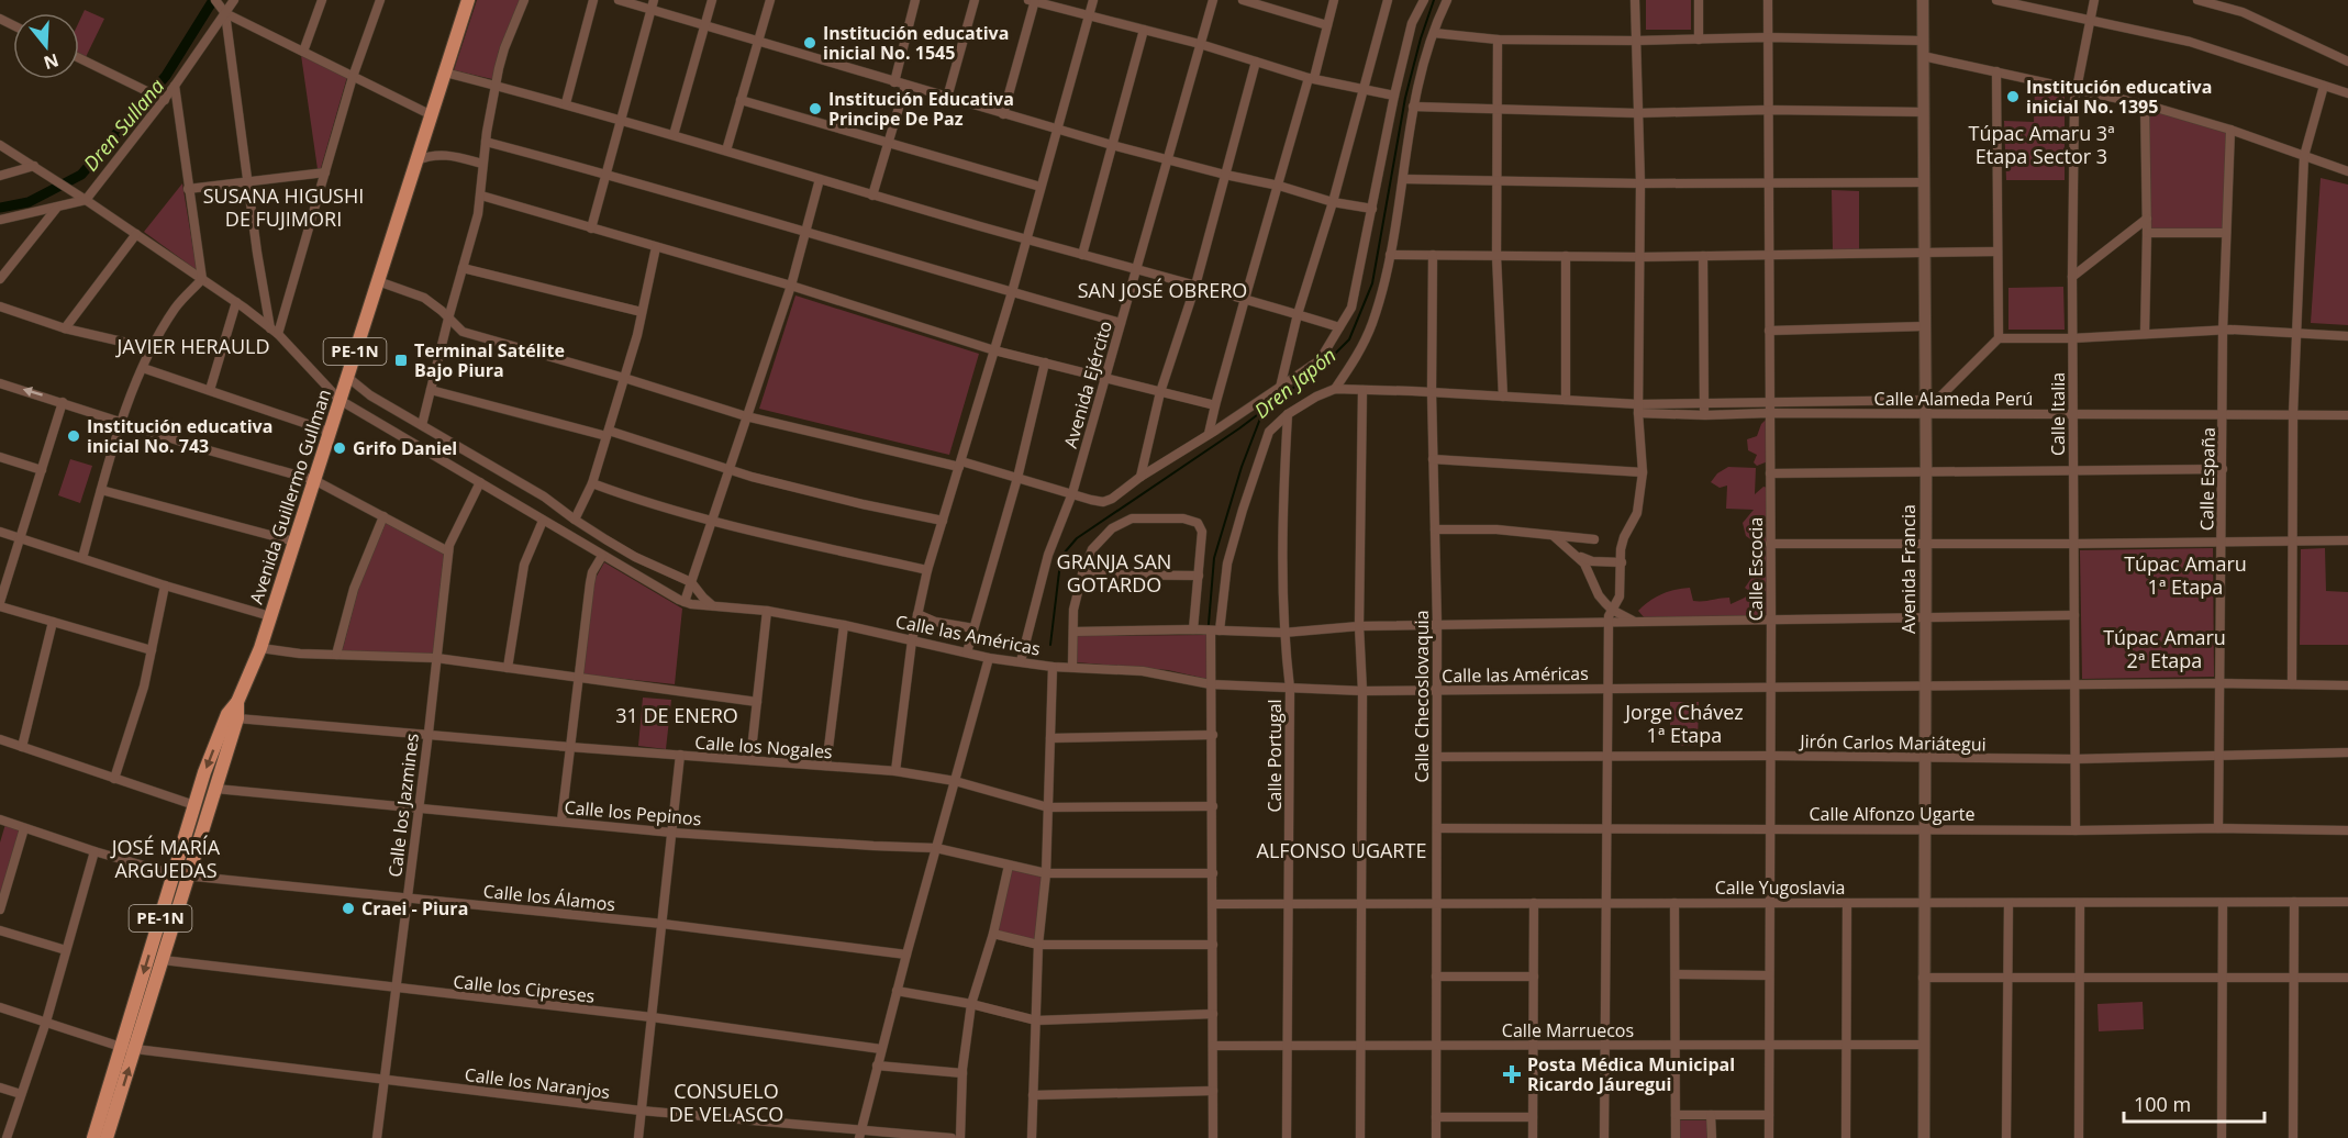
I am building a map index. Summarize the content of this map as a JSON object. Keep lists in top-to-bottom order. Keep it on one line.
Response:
{"streets":{"main road":["PE-1N","Avenida Guillermo Gullman"],"street":["Avenida Ejército","Calle Alameda Perú","Calle Italia","Calle España","Calle Escocia","Avenida Francia","Calle las Américas","Calle Checoslovaquia","Jirón Carlos Mariátegui","Calle los Nogales","Calle Portugal","Calle los Jazmines","Calle los Pepinos","Calle Alfonzo Ugarte","Calle Yugoslavia","Calle los Álamos","Calle los Cipreses","Calle Marruecos","Calle los Naranjos"]},"crossings":[["Avenida Ejército","Calle las Américas"],["Calle Alameda Perú","Calle Italia"],["Calle Alameda Perú","Calle España"],["Calle Alameda Perú","Calle Escocia"],["Calle Alameda Perú","Avenida Francia"],["Calle Italia","Calle las Américas"],["Calle Italia","Jirón Carlos Mariátegui"],["Calle Italia","Calle Alfonzo Ugarte"],["Calle España","Calle las Américas"],["Calle España","Jirón Carlos Mariátegui"],["Calle España","Calle Alfonzo Ugarte"],["Avenida Guillermo Gullman","Calle los Nogales"],["Avenida Guillermo Gullman","Calle los Pepinos"],["Avenida Guillermo Gullman","Calle los Álamos"],["Avenida Guillermo Gullman","Calle los Cipreses"],["Avenida Guillermo Gullman","Calle los Naranjos"],["Calle Escocia","Calle las Américas"],["Calle Escocia","Jirón Carlos Mariátegui"],["Calle Escocia","Calle Alfonzo Ugarte"],["Calle Escocia","Calle Yugoslavia"],["Calle Escocia","Calle Marruecos"],["Avenida Francia","Calle las Américas"],["Avenida Francia","Jirón Carlos Mariátegui"],["Avenida Francia","Calle Alfonzo Ugarte"],["Avenida Francia","Calle Yugoslavia"],["Avenida Francia","Calle Marruecos"],["Calle las Américas","Calle Checoslovaquia"],["Calle las Américas","Calle Portugal"],["Calle Checoslovaquia","Jirón Carlos Mariátegui"],["Calle Checoslovaquia","Calle Alfonzo Ugarte"],["Calle Checoslovaquia","Calle Yugoslavia"],["Calle Checoslovaquia","Calle Marruecos"],["Calle los Nogales","Calle los Jazmines"],["Calle Portugal","Calle Yugoslavia"],["Calle Portugal","Calle Marruecos"],["Calle los Jazmines","Calle los Pepinos"],["Calle los Jazmines","Calle los Álamos"],["Calle los Jazmines","Calle los Cipreses"],["Calle los Jazmines","Calle los Naranjos"]],"districts":["Túpac Amaru 3ª Etapa Sector 3","SUSANA HIGUSHI DE FUJIMORI","SAN JOSÉ OBRERO","JAVIER HERAULD","GRANJA SAN GOTARDO","Túpac Amaru 1ª Etapa","Túpac Amaru 2ª Etapa","Jorge Chávez 1ª Etapa","31 DE ENERO","JOSÉ MARÍA ARGUEDAS","ALFONSO UGARTE","CONSUELO DE VELASCO"],"water":["Dren Sullana","Dren Japón"],"places":{"other":["Institución educativa inicial No. 1545","Institución educativa inicial No. 1395","Institución Educativa Principe De Paz","Institución educativa inicial No. 743","Grifo Daniel","Craei - Piura"],"transit":["Terminal Satélite Bajo Piura"],"health":["Posta Médica Municipal Ricardo Jáuregui"]},"scale_bar":"100 m","north":"bottom"}
